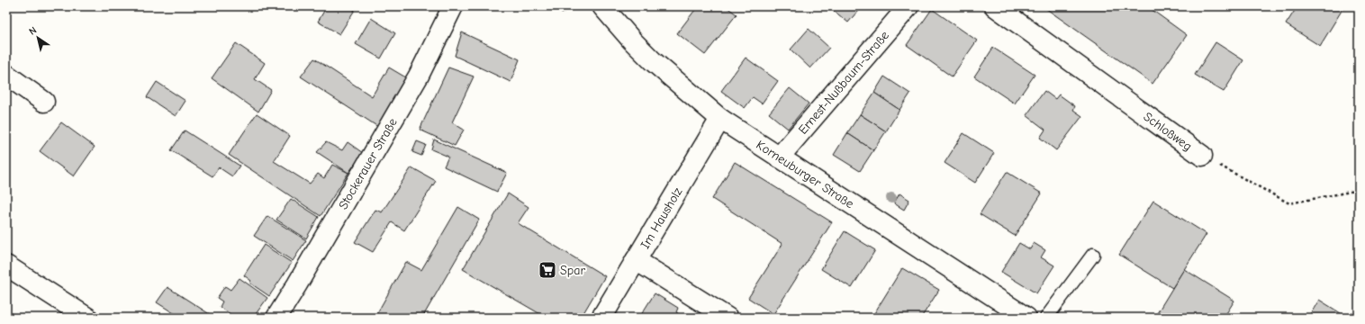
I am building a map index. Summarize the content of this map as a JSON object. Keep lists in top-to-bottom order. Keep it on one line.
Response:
{"streets":{"street":["Ernest-Nußbaum-Straße","Schloßweg","Stockerauer Straße","Korneuburger Straße","Im Hausholz"]},"crossings":[["Ernest-Nußbaum-Straße","Korneuburger Straße"],["Korneuburger Straße","Im Hausholz"]],"places":{"supermarket":["Spar"]},"north":"top left"}
